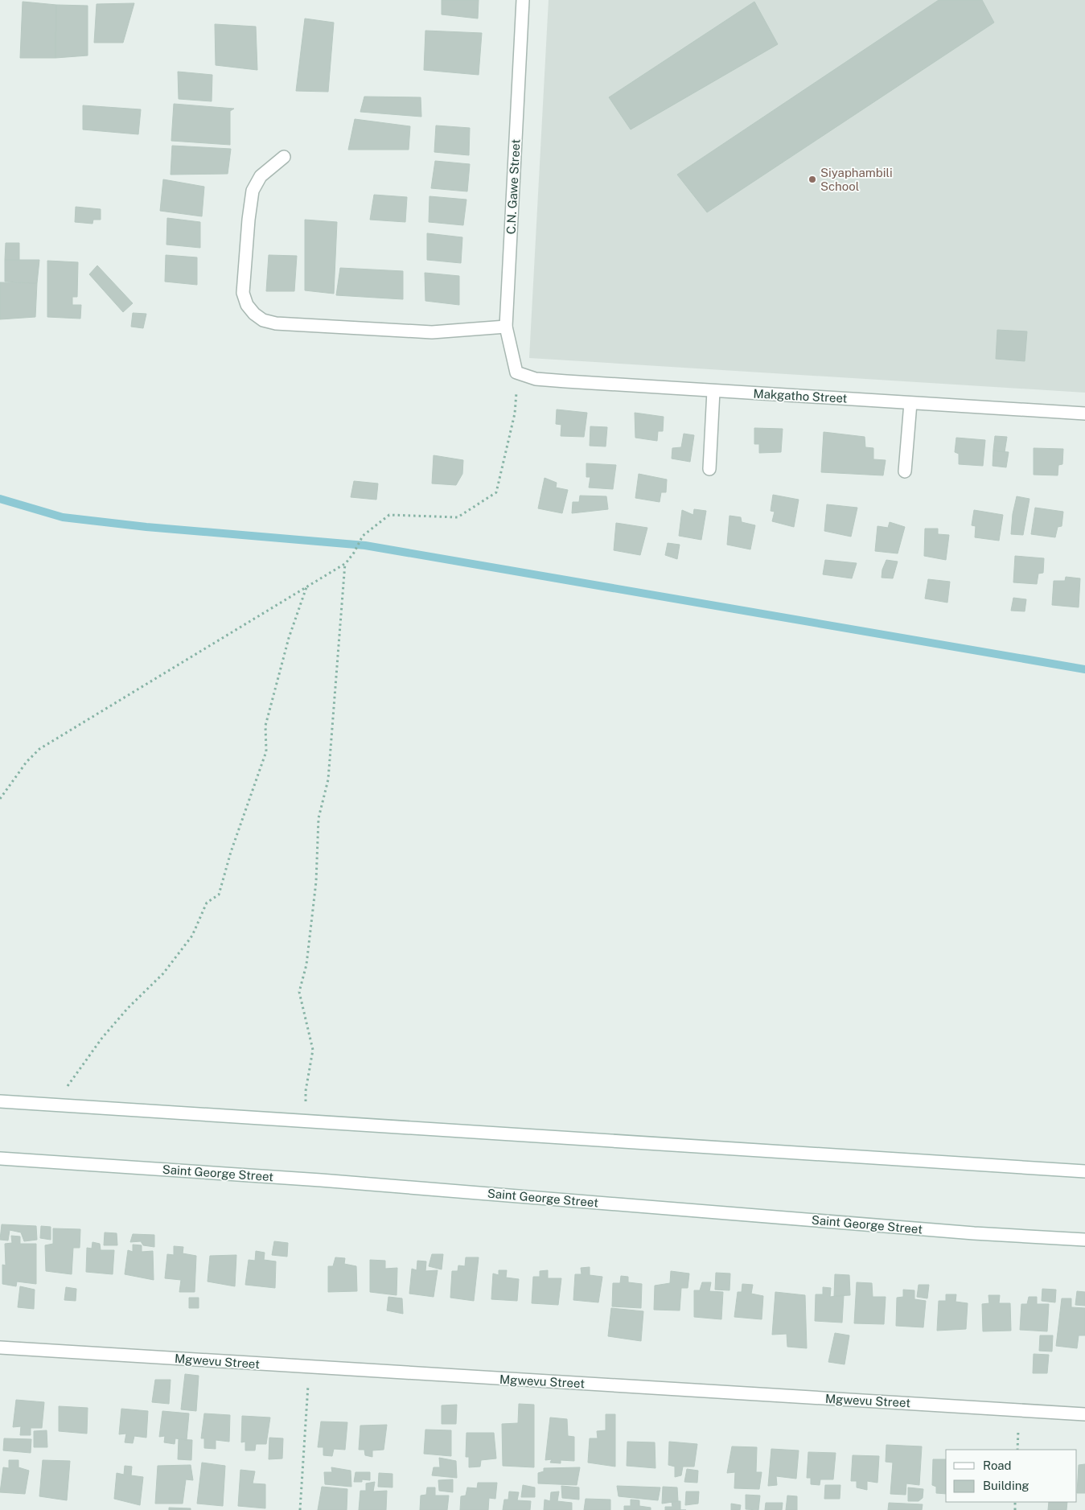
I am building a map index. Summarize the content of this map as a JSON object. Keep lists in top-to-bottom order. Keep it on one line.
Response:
{"streets":{"main road":["C.N. Gawe Street","Makgatho Street","Saint George Street","Mgwevu Street"]},"crossings":[["C.N. Gawe Street","Makgatho Street"]],"places":["Siyaphambili School"],"legend":["Road","Building"]}
